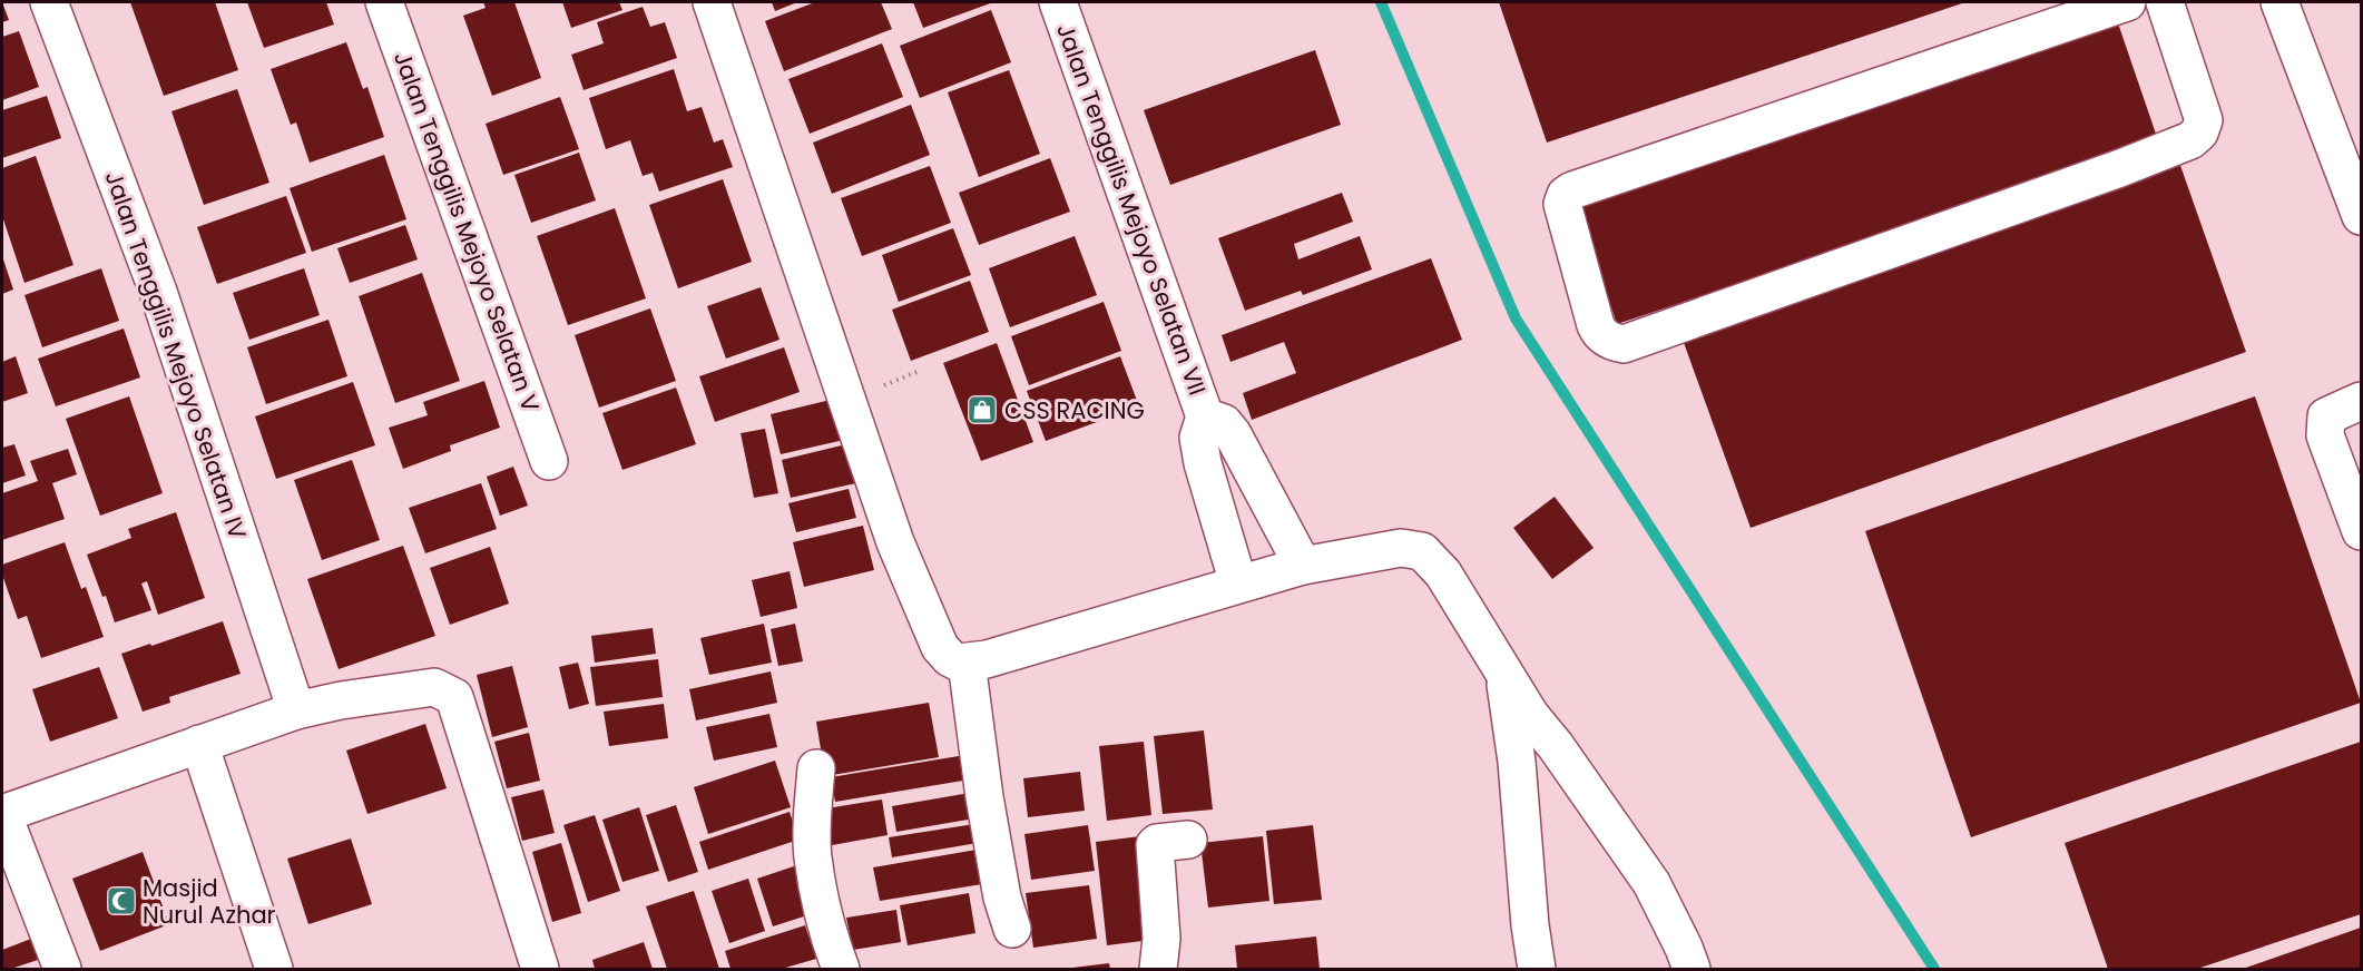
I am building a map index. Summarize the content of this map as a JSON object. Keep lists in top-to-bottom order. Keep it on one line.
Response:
{"streets":{"street":["Jalan Tenggilis Mejoyo Selatan VII","Jalan Tenggilis Mejoyo Selatan V","Jalan Tenggilis Mejoyo Selatan IV"]},"places":{"shop":["CSS RACING"],"mosque":["Masjid Nurul Azhar"]}}
